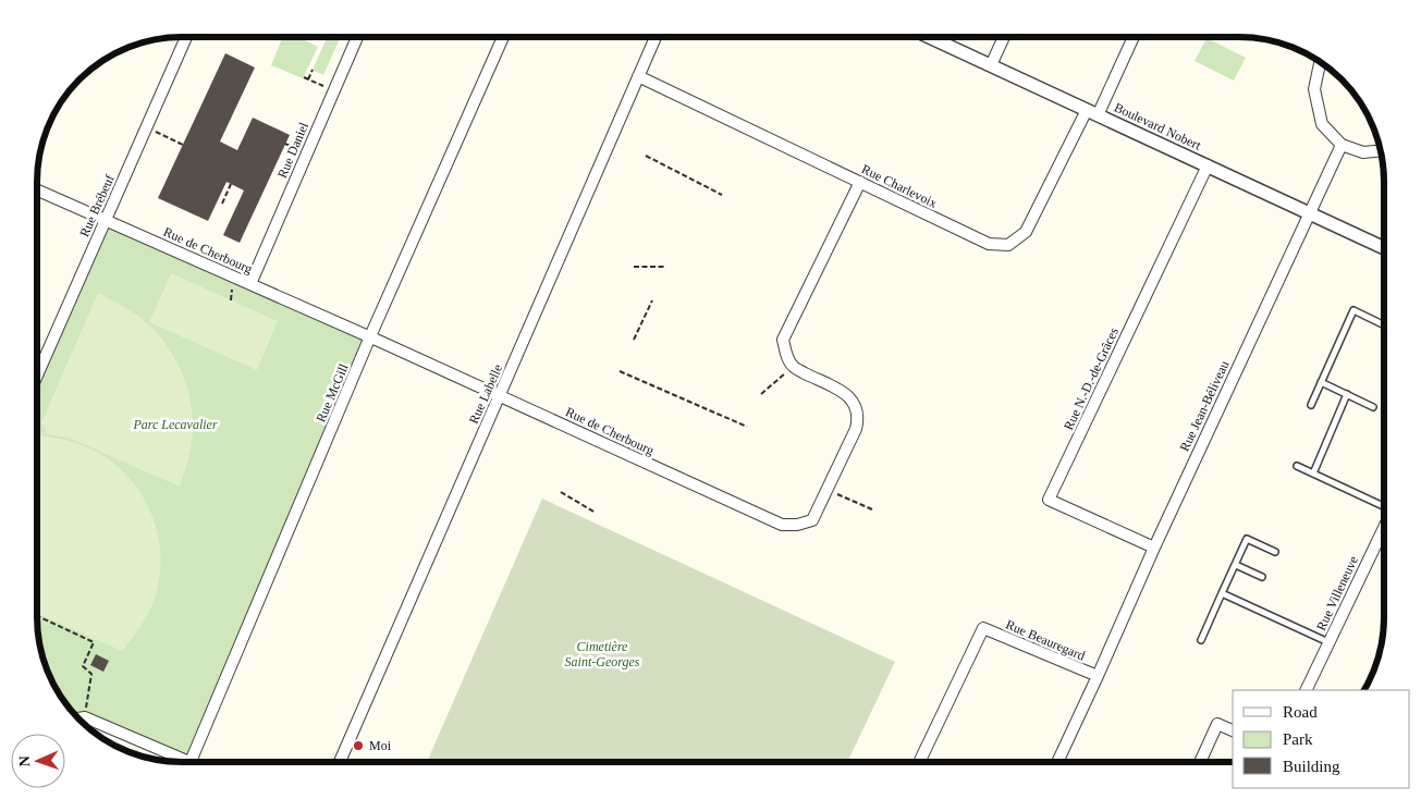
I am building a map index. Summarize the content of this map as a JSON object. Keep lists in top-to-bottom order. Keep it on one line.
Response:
{"streets":{"street":["Boulevard Nobert","Rue Daniel","Rue Charlevoix","Rue Brébeuf","Rue de Cherbourg","Rue N.-D.-de-Grâces","Rue McGill","Rue Labelle","Rue Jean-Béliveau","Rue Villeneuve","Rue Beauregard"]},"crossings":[["Boulevard Nobert","Rue Charlevoix"],["Boulevard Nobert","Rue N.-D.-de-Grâces"],["Boulevard Nobert","Rue Jean-Béliveau"],["Rue Daniel","Rue de Cherbourg"],["Rue Charlevoix","Rue Labelle"],["Rue Brébeuf","Rue de Cherbourg"],["Rue de Cherbourg","Rue McGill"],["Rue de Cherbourg","Rue Labelle"],["Rue N.-D.-de-Grâces","Rue Jean-Béliveau"],["Rue Jean-Béliveau","Rue Beauregard"]],"parks":["Parc Lecavalier","Cimetière Saint-Georges"],"places":["Moi"],"legend":["Road","Park","Building"],"north":"left"}
